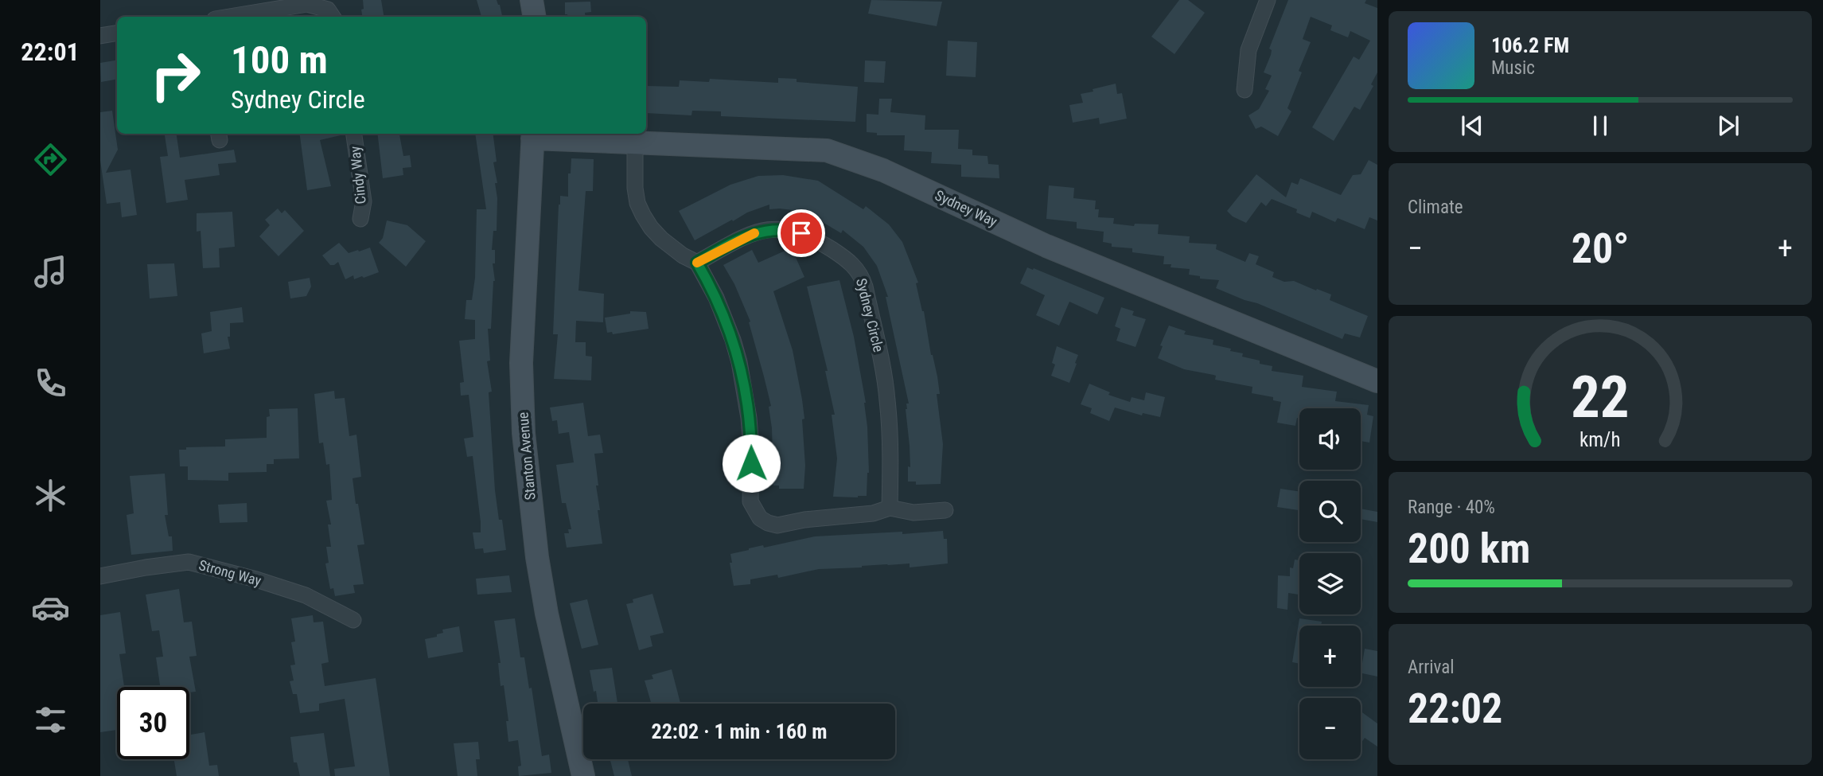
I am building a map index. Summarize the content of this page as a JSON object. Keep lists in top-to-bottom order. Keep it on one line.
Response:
{"streets":{"street":["Cindy Way","Sydney Way","Sydney Circle","Stanton Avenue","Strong Way"]},"crossings":[["Sydney Way","Stanton Avenue"]],"page":{"tabs":"22:01","turn":["100 m","Sydney Circle"],"song":["106.2 FM","Music"],"tile":["Climate",["Range · 40%","200 km"],["Arrival","22:02"]],"heat":["−","20°","+"],"map_buttons":["+","−"],"limit":"30","trip":"22:02 · 1 min · 160 m","gauge":["22","km/h"]}}
